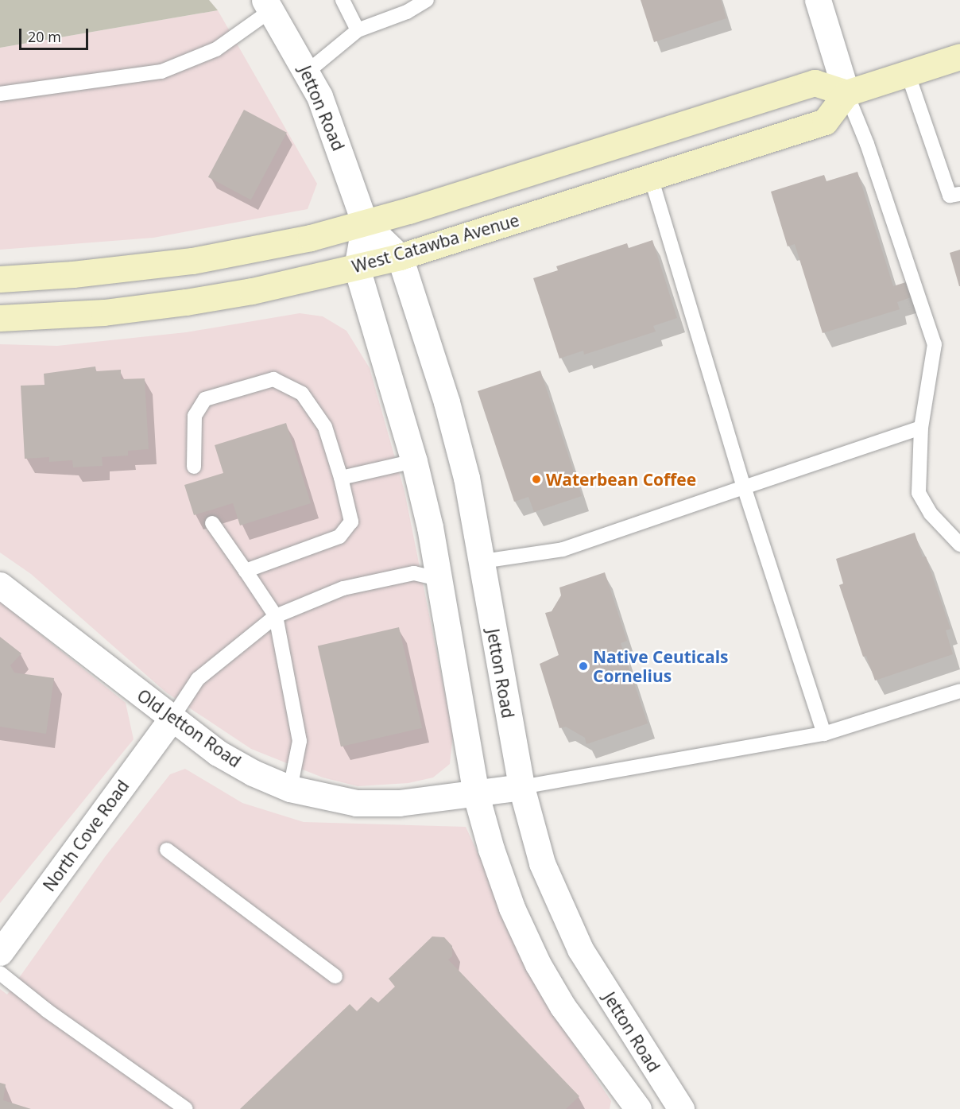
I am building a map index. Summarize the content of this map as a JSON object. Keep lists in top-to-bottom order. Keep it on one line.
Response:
{"streets":{"main road":["West Catawba Avenue"],"street":["Jetton Road","Old Jetton Road","North Cove Road"]},"crossings":[["Jetton Road","West Catawba Avenue"],["Jetton Road","Old Jetton Road"],["Old Jetton Road","North Cove Road"]],"places":["Waterbean Coffee","Native Ceuticals Cornelius"],"scale_bar":"20 m"}
